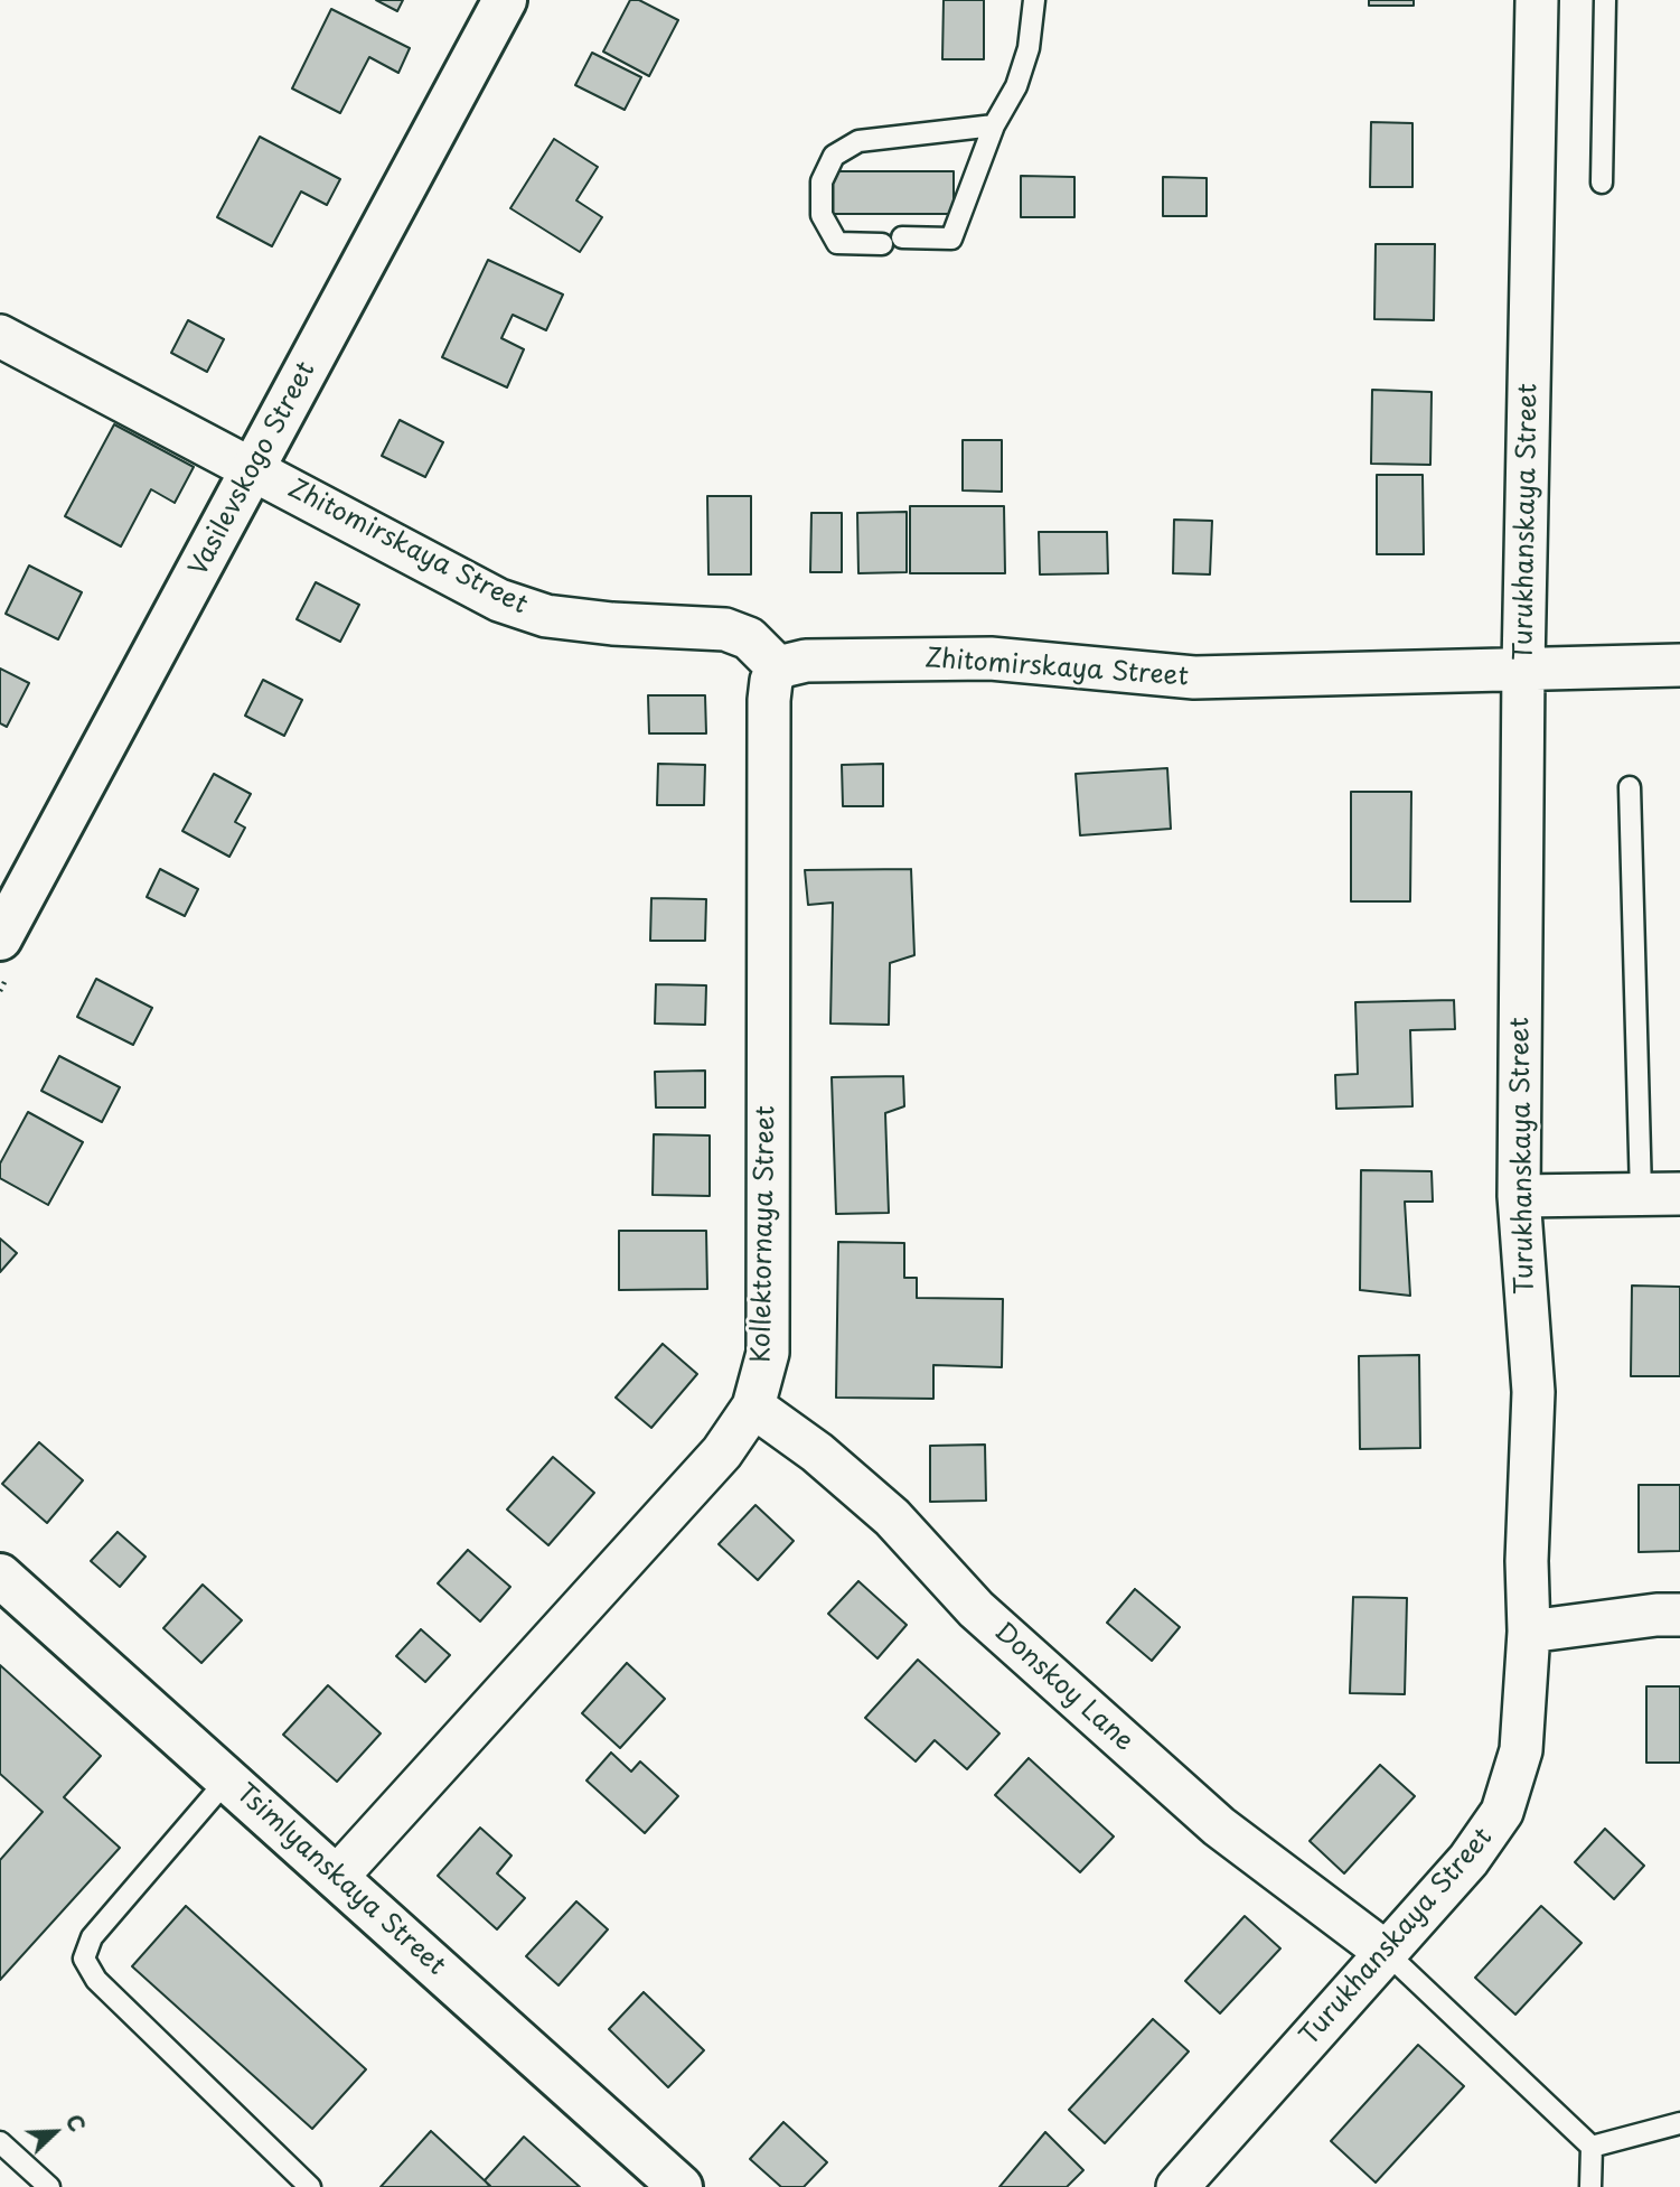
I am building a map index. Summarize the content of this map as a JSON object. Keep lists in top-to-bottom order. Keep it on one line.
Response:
{"streets":{"street":["Vasilevskogo Street","Turukhanskaya Street","Zhitomirskaya Street","Kollektornaya Street","Donskoy Lane","Tsimlyanskaya Street"]},"crossings":[["Vasilevskogo Street","Zhitomirskaya Street"],["Turukhanskaya Street","Zhitomirskaya Street"],["Turukhanskaya Street","Donskoy Lane"],["Zhitomirskaya Street","Kollektornaya Street"],["Kollektornaya Street","Donskoy Lane"],["Kollektornaya Street","Tsimlyanskaya Street"]],"north":"top right"}
